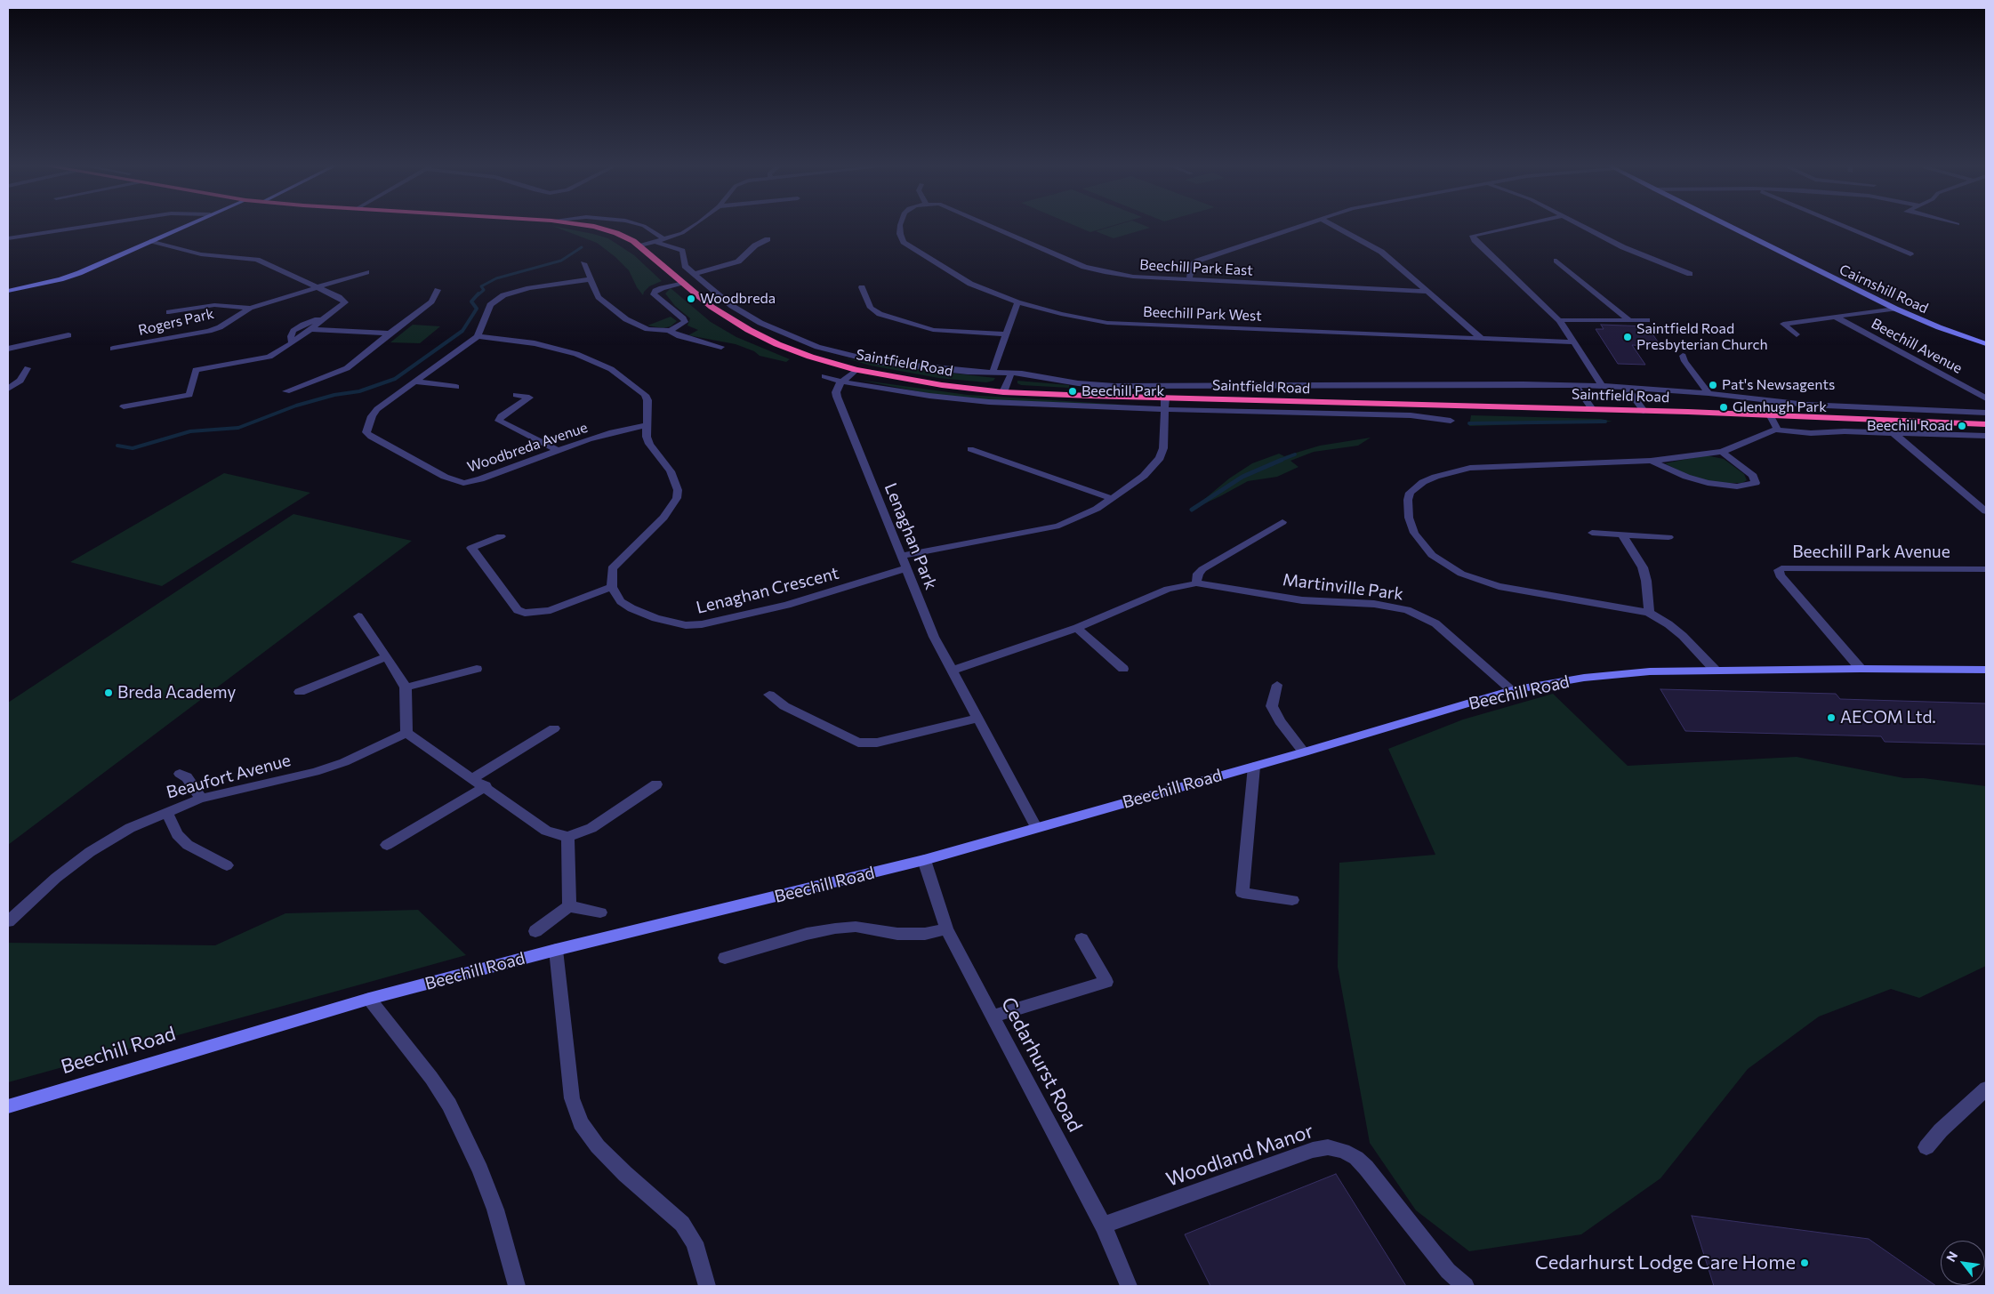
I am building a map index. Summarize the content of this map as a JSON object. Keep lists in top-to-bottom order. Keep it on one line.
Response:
{"streets":{"highway":["Saintfield Road"],"street":["Beechill Park East","Cairnshill Road","Beechill Park West","Rogers Park","Beechill Avenue","Woodbreda Avenue","Lenaghan Park","Beechill Park Avenue","Martinville Park","Lenaghan Crescent","Beechill Road","Beaufort Avenue","Cedarhurst Road","Woodland Manor"]},"crossings":[["Saintfield Road","Lenaghan Park"],["Lenaghan Park","Martinville Park"],["Lenaghan Park","Lenaghan Crescent"],["Lenaghan Park","Beechill Road"],["Beechill Park Avenue","Beechill Road"],["Martinville Park","Beechill Road"],["Beechill Road","Cedarhurst Road"],["Cedarhurst Road","Woodland Manor"]],"places":["Woodbreda","Saintfield Road Presbyterian Church","Pat's Newsagents","Beechill Park","Glenhugh Park","Beechill Road","Breda Academy","AECOM Ltd.","Cedarhurst Lodge Care Home"],"north":"top left"}
